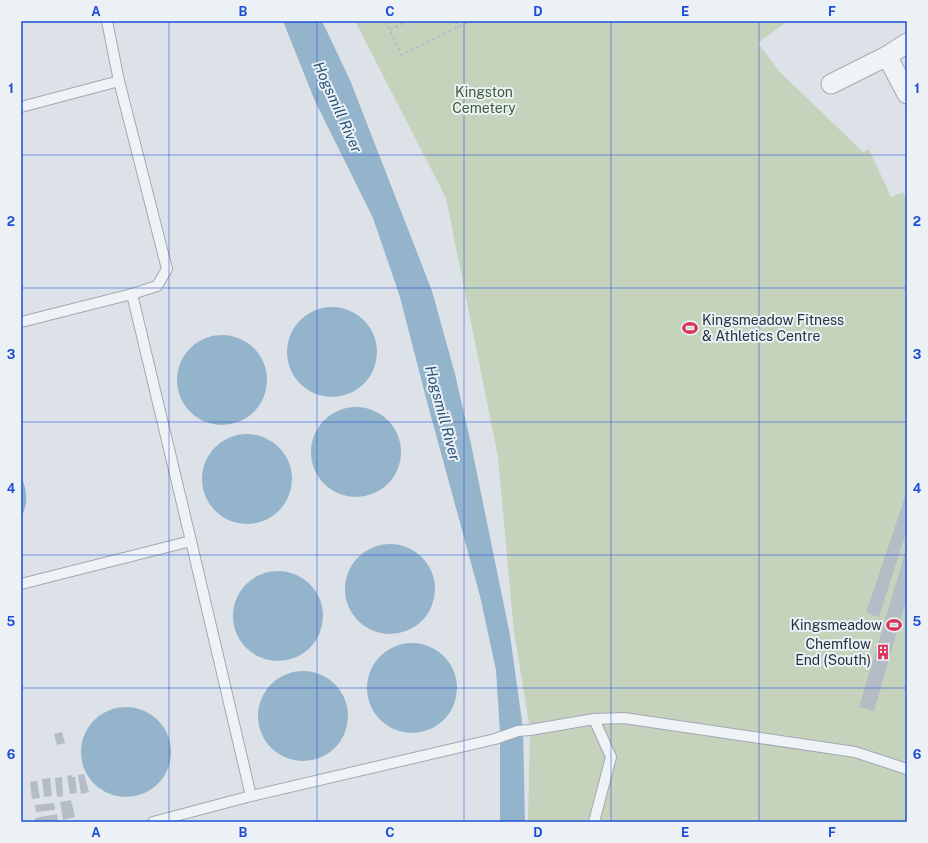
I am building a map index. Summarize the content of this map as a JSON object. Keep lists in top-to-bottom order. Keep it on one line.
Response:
{"water":["Hogsmill River"],"parks":["Kingston Cemetery"],"places":{"sports":["Kingsmeadow Fitness & Athletics Centre","Kingsmeadow"],"building":["Chemflow End (South)"]},"grid":{"columns":["A","B","C","D","E","F"],"rows":["1","2","3","4","5","6"]}}
